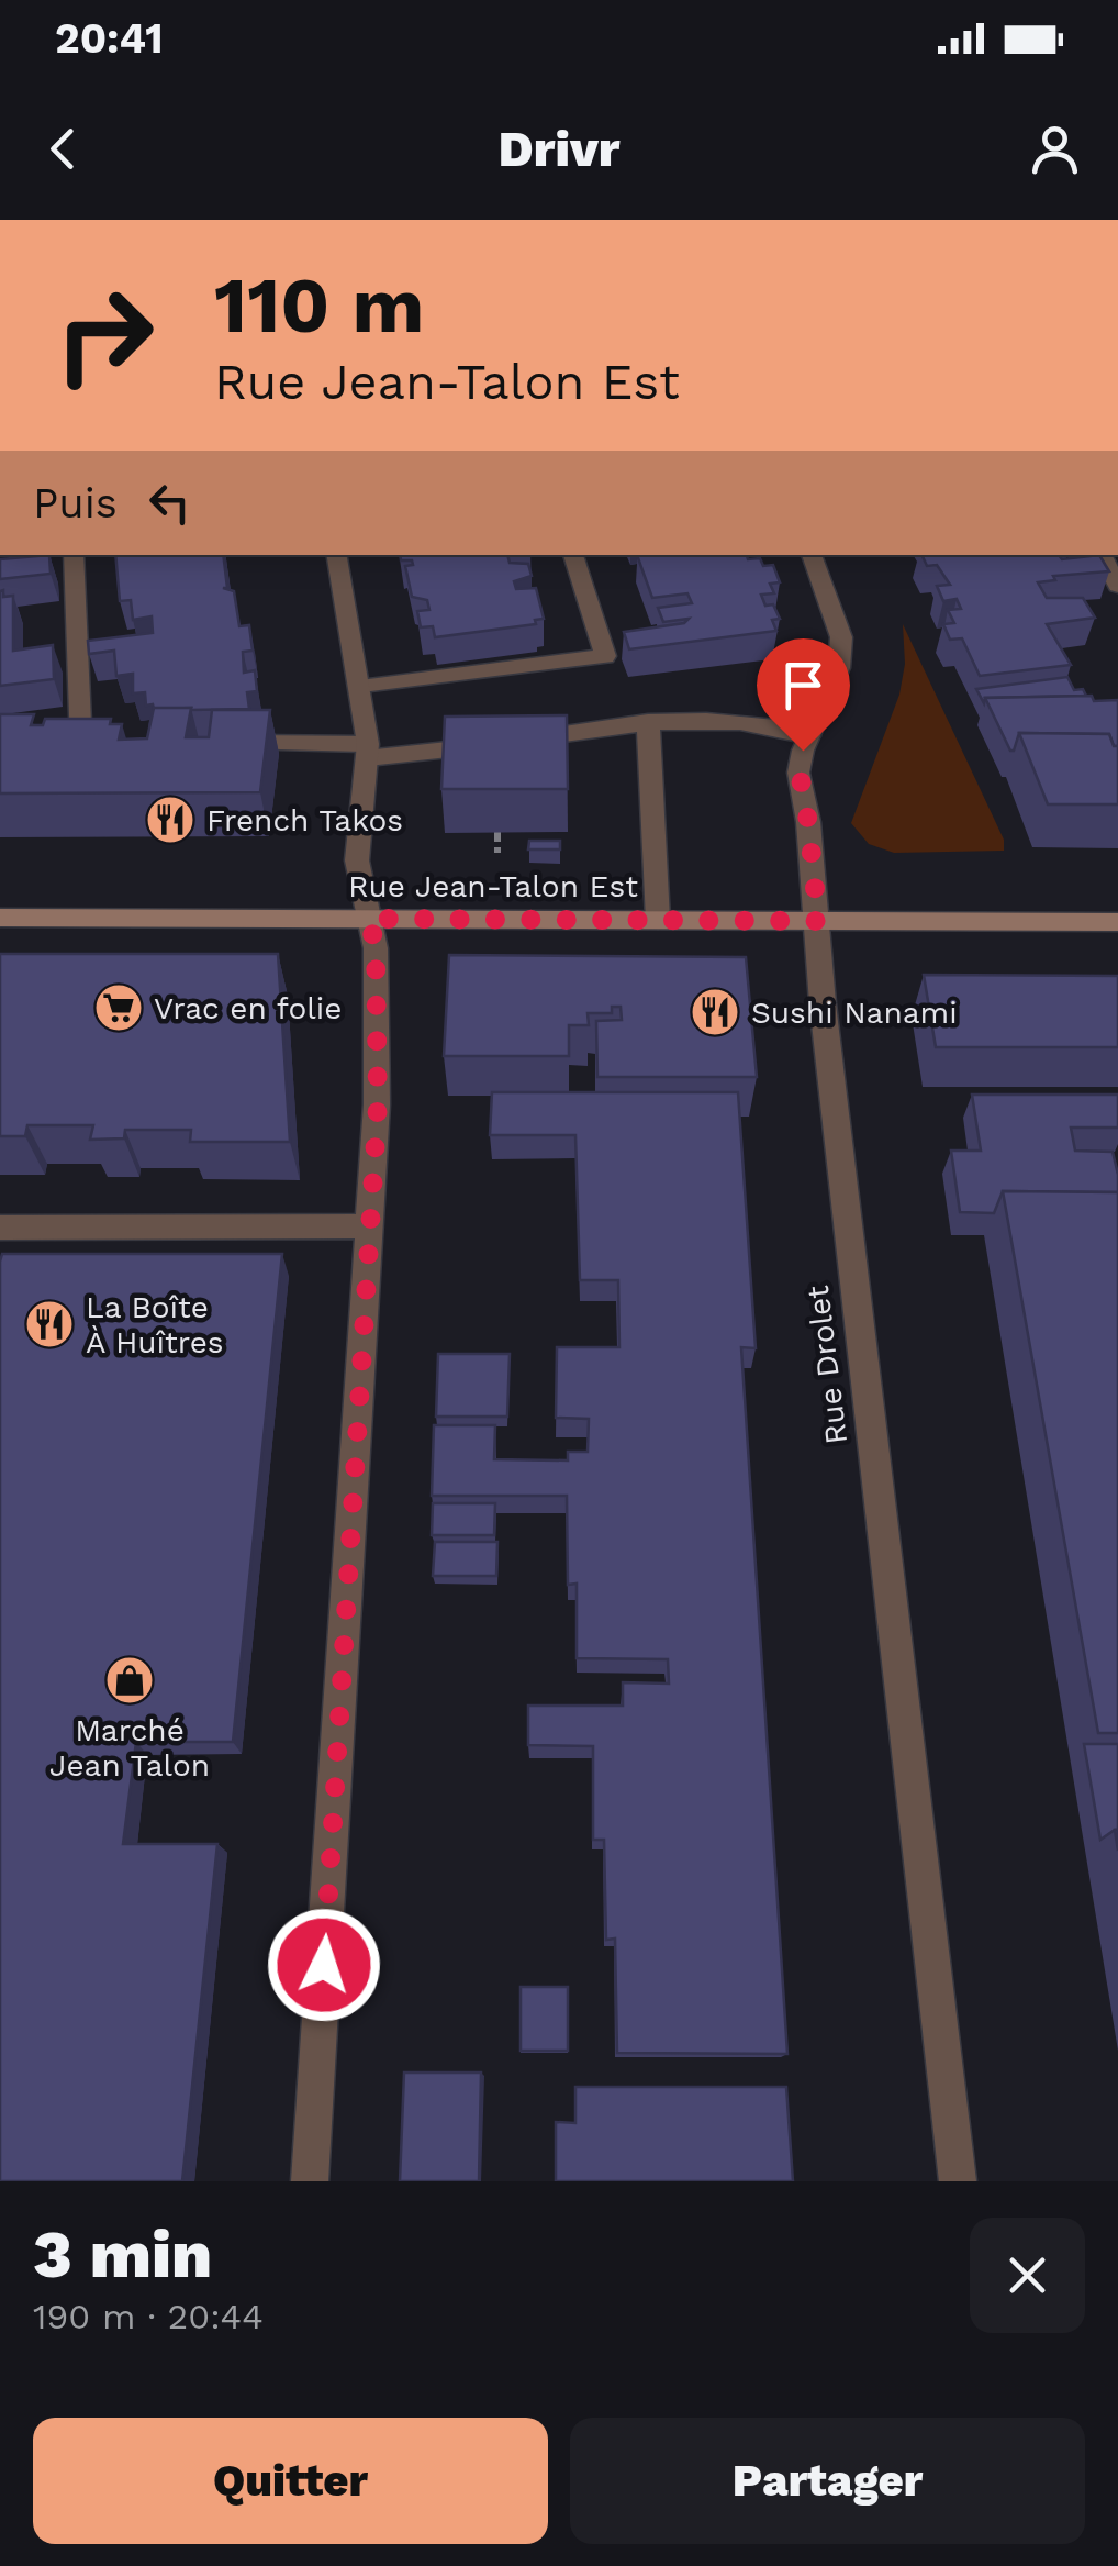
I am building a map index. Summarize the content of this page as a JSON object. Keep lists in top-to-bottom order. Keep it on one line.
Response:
{"streets":{"main road":["Rue Jean-Talon Est"],"street":["Rue Drolet"]},"crossings":[["Rue Jean-Talon Est","Rue Drolet"]],"places":{"restaurant":["French Takos","Sushi Nanami","La Boîte À Huîtres"],"supermarket":["Vrac en folie"],"shop":["Marché Jean Talon"]},"page":{"status":"20:41","header":"Drivr","turn":["110 m","Rue Jean-Talon Est"],"then":"Puis","heading":["3 min","190 m · 20:44"],"buttons":["Quitter","Partager"]}}
